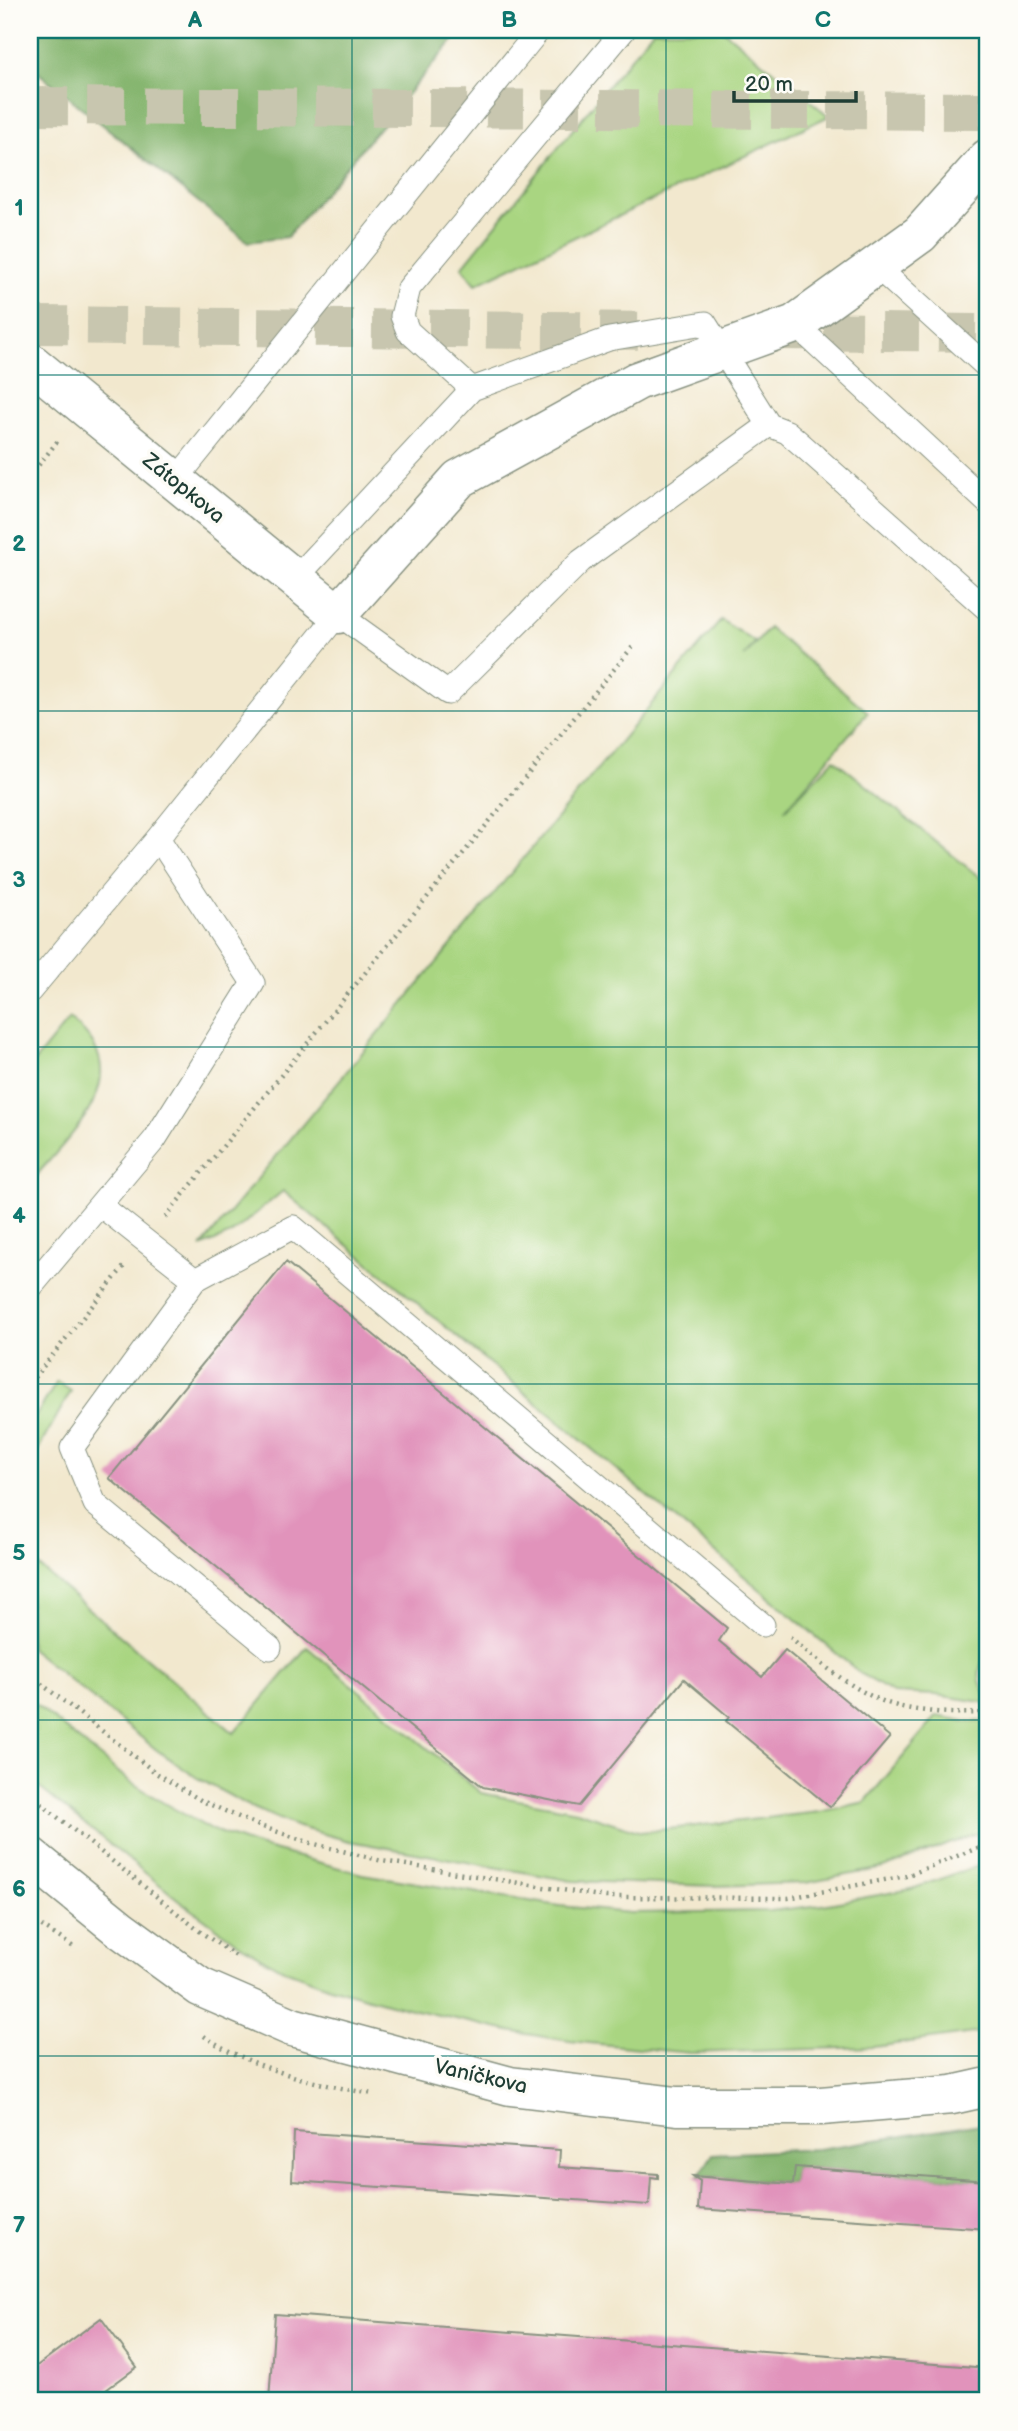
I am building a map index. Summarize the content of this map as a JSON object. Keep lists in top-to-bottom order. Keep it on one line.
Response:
{"streets":{"street":["Zátopkova","Vaníčkova"]},"scale_bar":"20 m","grid":{"columns":["A","B","C"],"rows":["1","2","3","4","5","6","7"]}}
